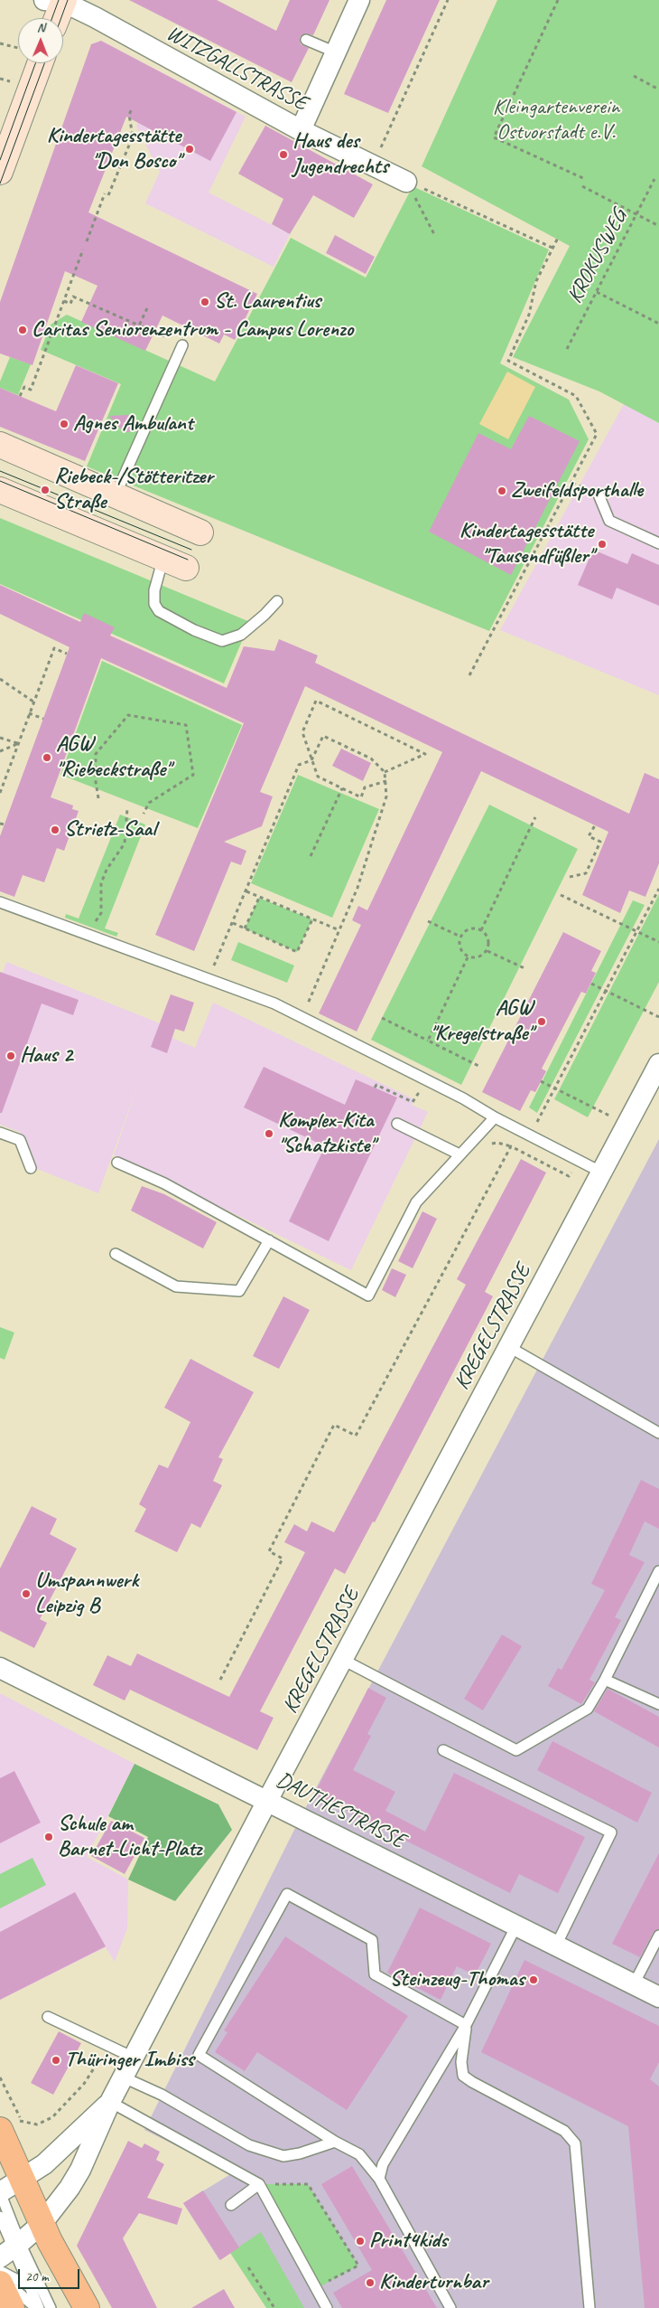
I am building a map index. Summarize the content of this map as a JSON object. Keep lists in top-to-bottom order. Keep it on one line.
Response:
{"streets":{"street":["WITZGALLSTRASSE","KREGELSTRASSE","DAUTHESTRASSE"],"path":["KROKUSWEG"]},"crossings":[["KREGELSTRASSE","DAUTHESTRASSE"]],"parks":["Kleingartenverein Ostvorstadt e.V."],"places":["Kindertagesstätte \"Don Bosco\"","Haus des Jugendrechts","St. Laurentius","Caritas Seniorenzentrum - Campus Lorenzo","Agnes Ambulant","Riebeck-/Stötteritzer Straße","Zweifeldsporthalle","Kindertagesstätte \"Tausendfüßler\"","AGW \"Riebeckstraße\"","Strietz-Saal","AGW \"Kregelstraße\"","Haus 2","Komplex-Kita \"Schatzkiste\"","Umspannwerk Leipzig B","Schule am Barnet-Licht-Platz","Steinzeug-Thomas","Thüringer Imbiss","Print4kids","Kinderturnbar"],"scale_bar":"20 m","north":"top"}
